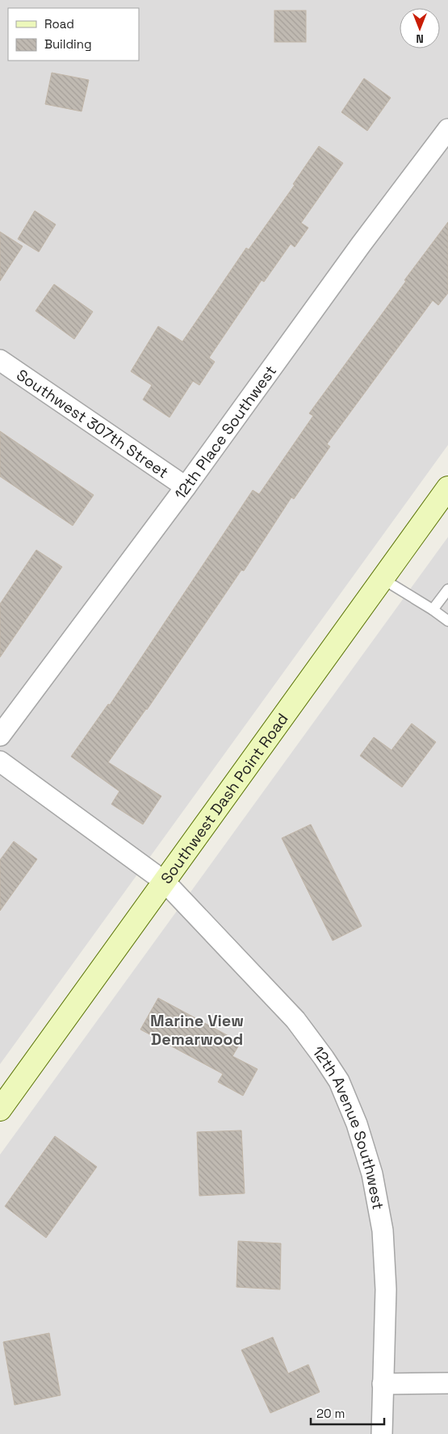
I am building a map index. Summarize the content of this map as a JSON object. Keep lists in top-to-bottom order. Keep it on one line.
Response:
{"streets":{"main road":["Southwest Dash Point Road"],"street":["Southwest 307th Street","12th Place Southwest","12th Avenue Southwest"]},"crossings":[["Southwest 307th Street","12th Place Southwest"],["Southwest Dash Point Road","12th Avenue Southwest"]],"districts":["Marine View Demarwood"],"legend":["Road","Building"],"scale_bar":"20 m","north":"bottom"}
